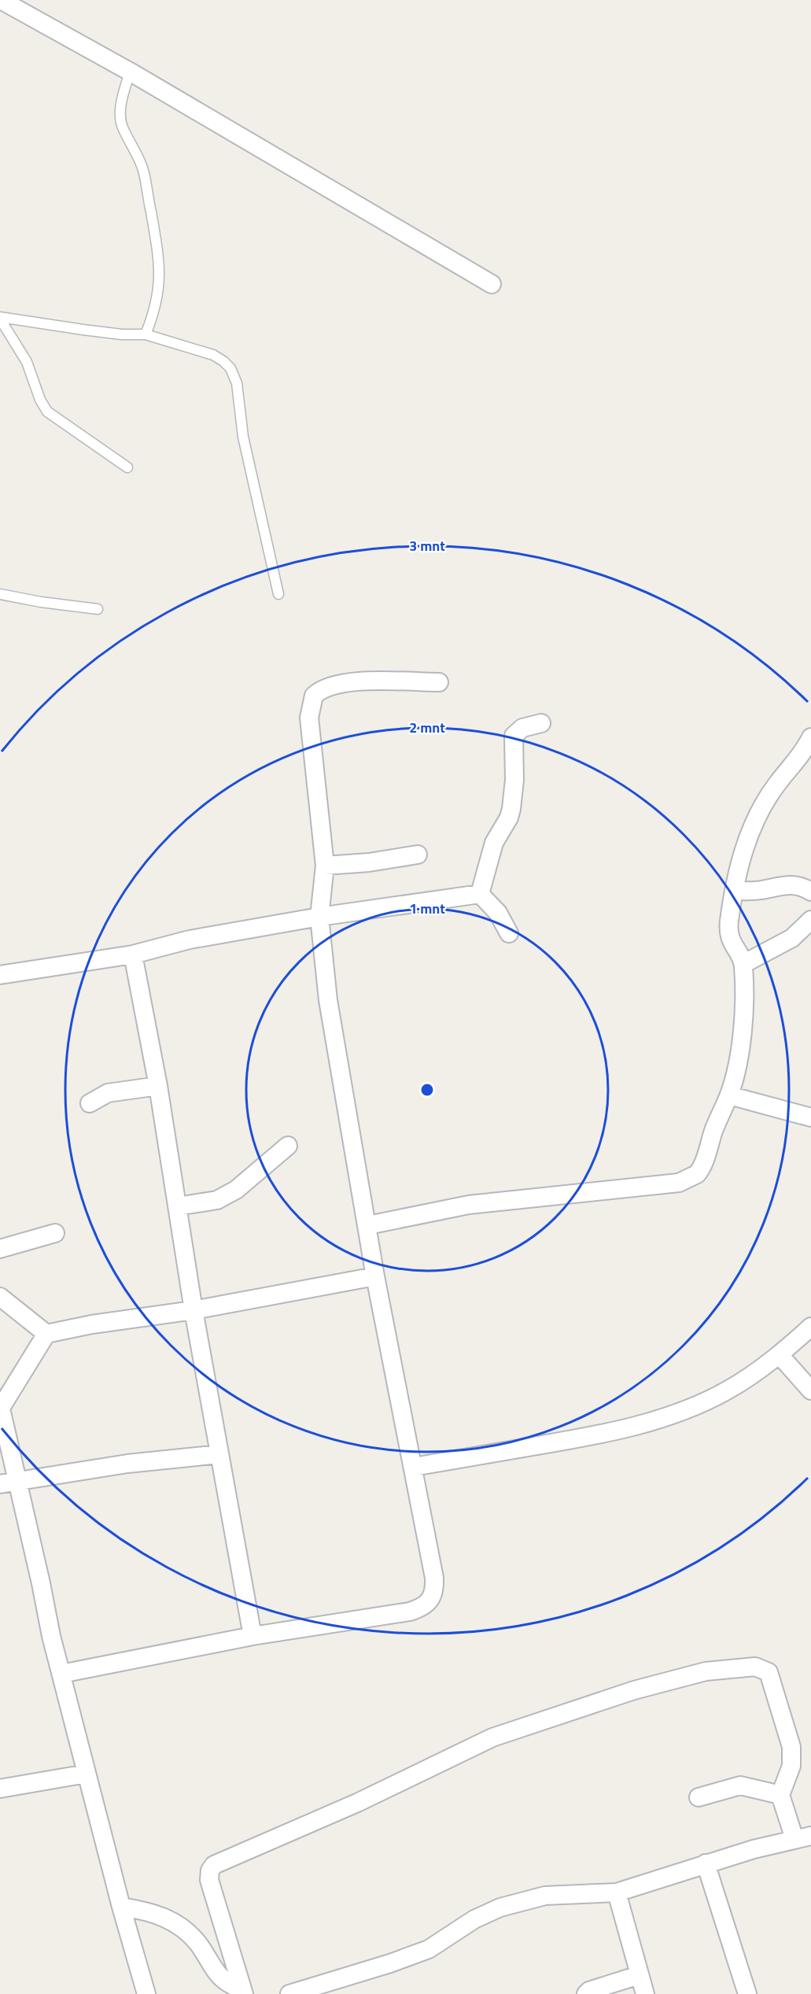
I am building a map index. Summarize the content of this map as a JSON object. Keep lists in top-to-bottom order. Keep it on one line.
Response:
{"rings":["3 mnt","2 mnt","1 mnt"]}
